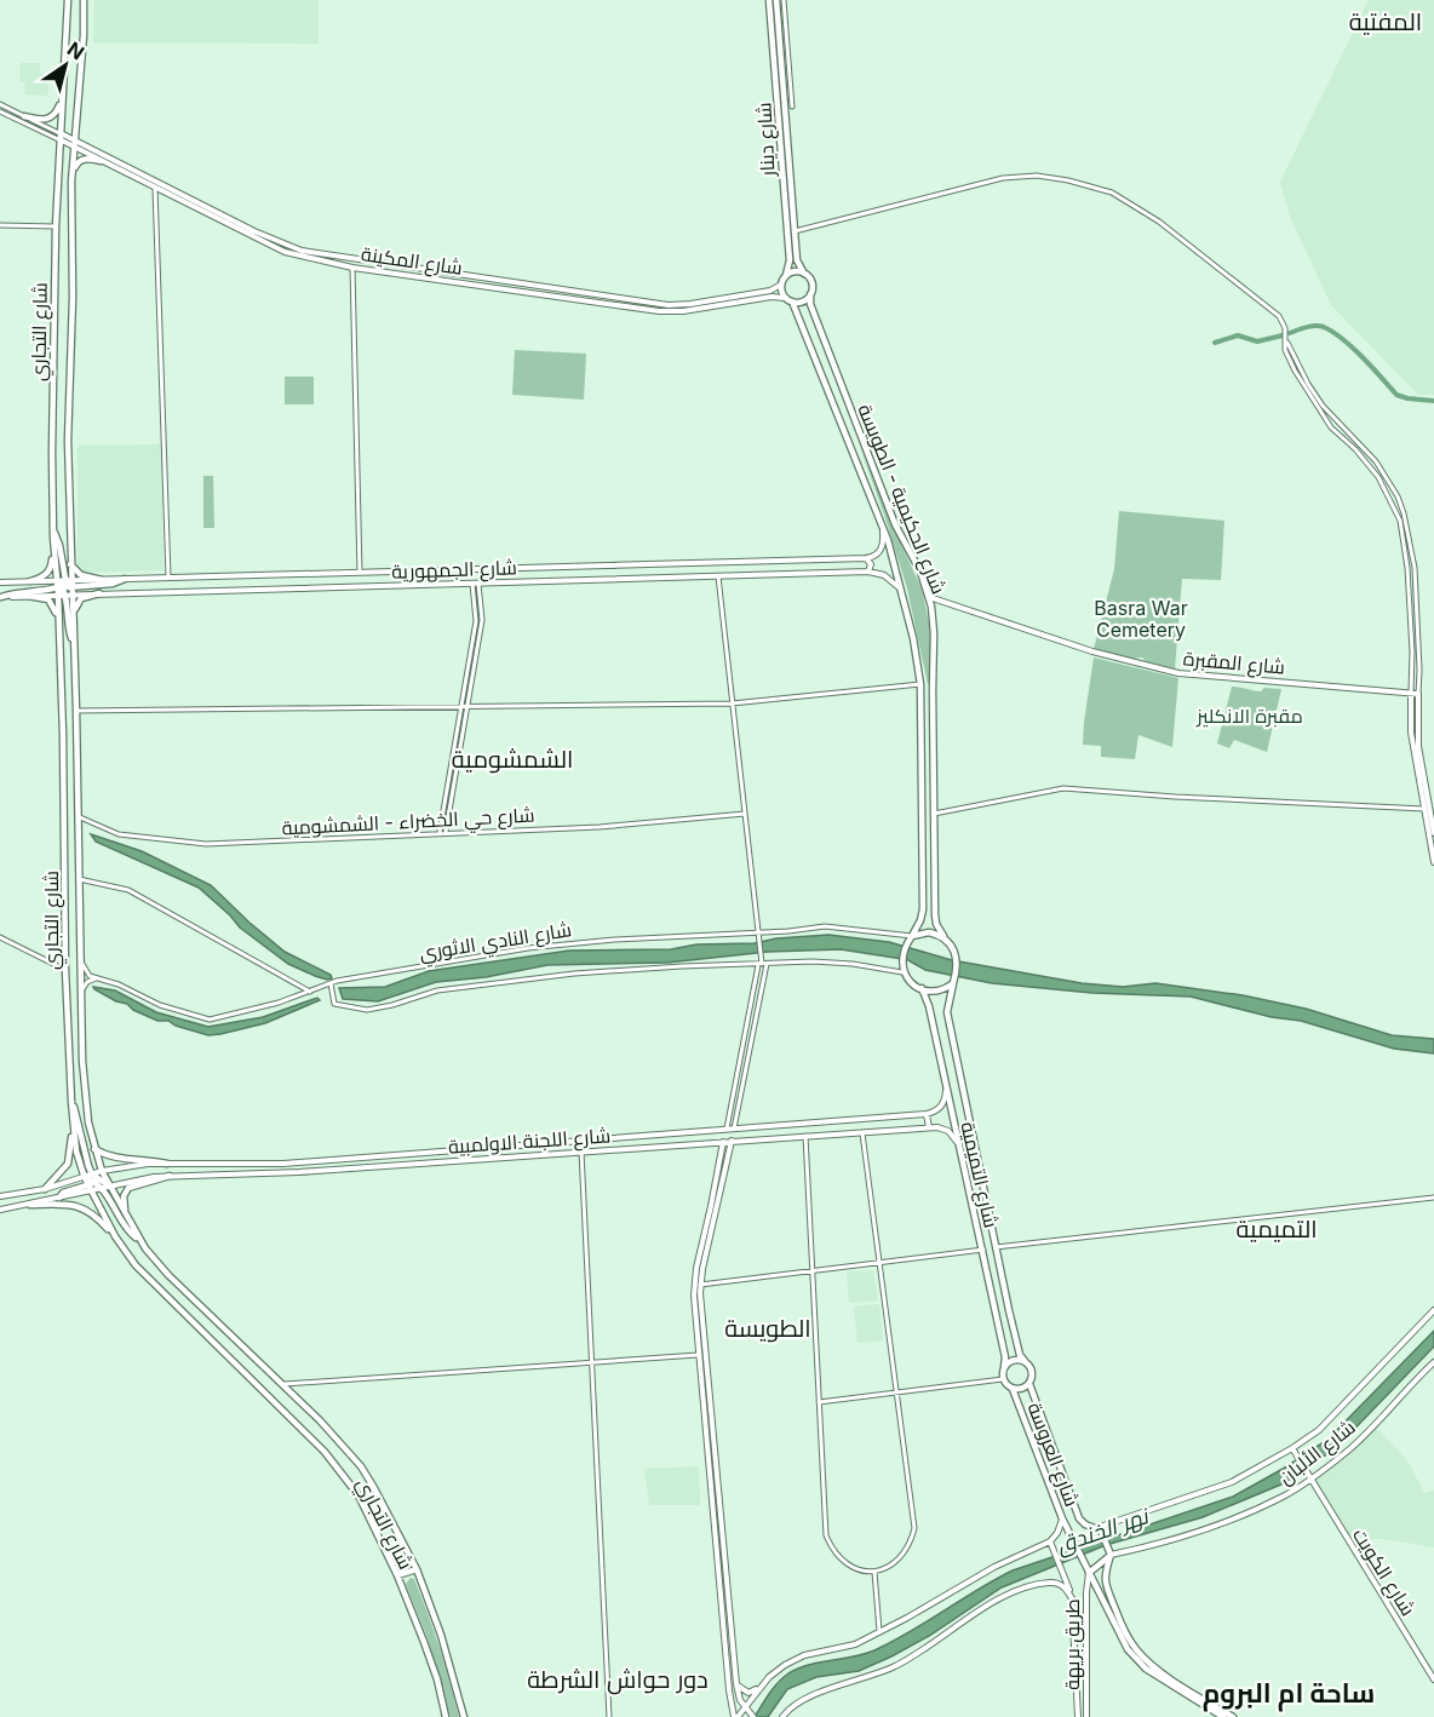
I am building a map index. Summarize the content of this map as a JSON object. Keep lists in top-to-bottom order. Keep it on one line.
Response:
{"streets":{"main road":["شارع دينار","شارع المكينة","شارع التجاري","شارع الحكيمية - الطويسة","شارع الجمهورية","شارع المقبرة","شارع اللجنة الاولمبية","شارع التميمية","شارع الألبان","شارع العروسة","شارع الكويت","طريق بريهة"],"street":["شارع حي الخضراء - الشمشومية","شارع النادي الاثوري"]},"crossings":[["شارع دينار","شارع المكينة"],["شارع دينار","شارع الحكيمية - الطويسة"],["شارع المكينة","شارع التجاري"],["شارع المكينة","شارع الحكيمية - الطويسة"],["شارع التجاري","شارع الجمهورية"],["شارع التجاري","شارع حي الخضراء - الشمشومية"],["شارع التجاري","شارع اللجنة الاولمبية"],["شارع الحكيمية - الطويسة","شارع المقبرة"],["شارع الحكيمية - الطويسة","شارع النادي الاثوري"],["شارع الحكيمية - الطويسة","شارع التميمية"],["شارع النادي الاثوري","شارع التميمية"],["شارع التميمية","شارع العروسة"],["شارع الألبان","شارع الكويت"],["شارع العروسة","طريق بريهة"]],"districts":["المفتية","الشمشومية","التميمية","الطويسة","دور حواش الشرطة","ساحة ام البروم"],"water":["نهر الخندق"],"parks":["Basra War Cemetery","مقبرة الانكليز"],"north":"top right"}
